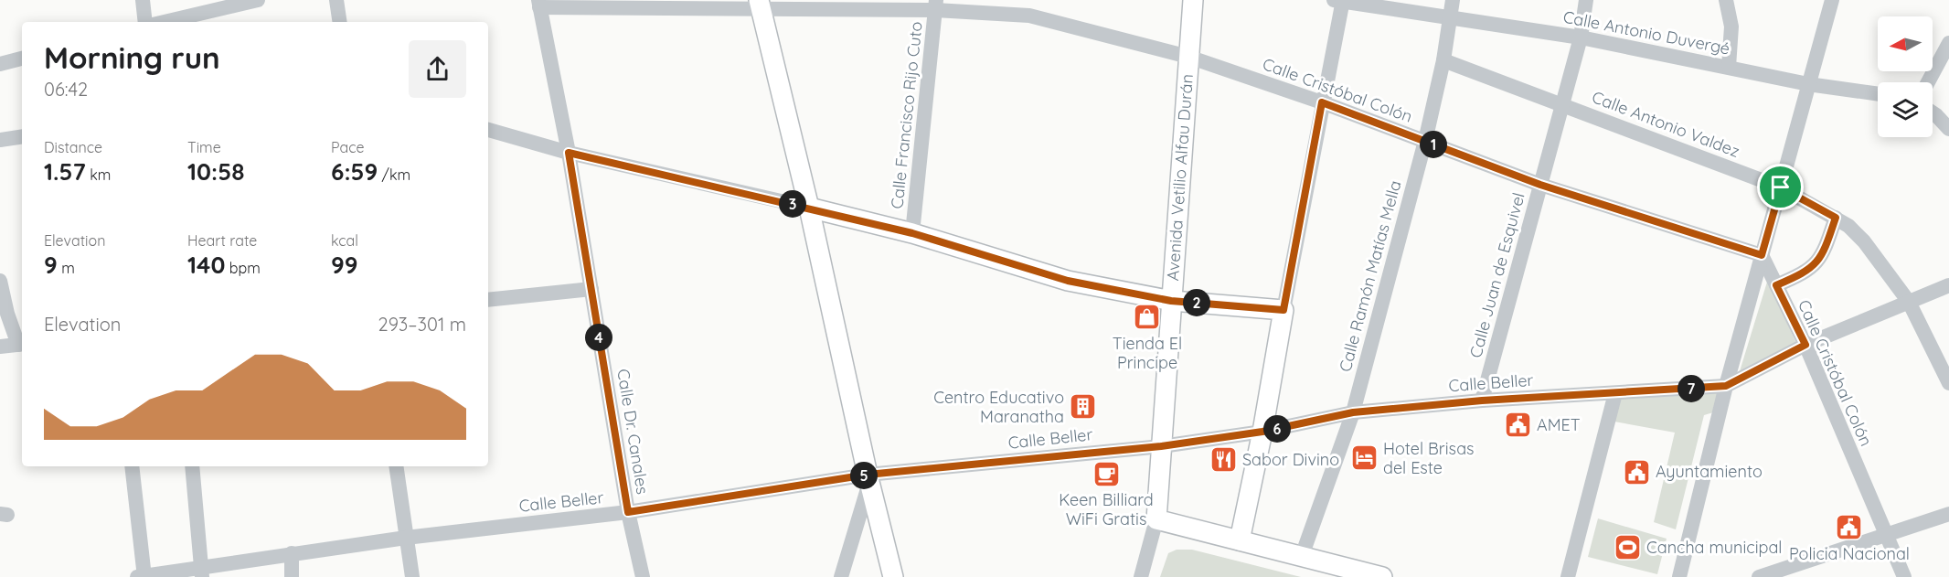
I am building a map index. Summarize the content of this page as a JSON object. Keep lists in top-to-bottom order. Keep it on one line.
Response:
{"streets":{"main road":["Avenida Vetilio Alfau Durán"],"street":["Calle Antonio Duvergé","Calle Cristóbal Colón","Calle Francisco Rijo Cuto","Calle Antonio Valdez","Calle Juan de Esquivel","Calle Ramón Matías Mella","Calle Beller","Calle Dr. Canales"]},"crossings":[["Calle Antonio Duvergé","Calle Juan de Esquivel"],["Calle Antonio Duvergé","Calle Ramón Matías Mella"],["Calle Cristóbal Colón","Calle Francisco Rijo Cuto"],["Calle Cristóbal Colón","Avenida Vetilio Alfau Durán"],["Calle Cristóbal Colón","Calle Juan de Esquivel"],["Calle Cristóbal Colón","Calle Ramón Matías Mella"],["Calle Cristóbal Colón","Calle Beller"],["Calle Cristóbal Colón","Calle Dr. Canales"],["Calle Antonio Valdez","Calle Juan de Esquivel"],["Calle Antonio Valdez","Calle Ramón Matías Mella"],["Calle Antonio Valdez","Calle Beller"],["Avenida Vetilio Alfau Durán","Calle Beller"],["Calle Juan de Esquivel","Calle Beller"],["Calle Ramón Matías Mella","Calle Beller"],["Calle Beller","Calle Dr. Canales"]],"places":{"shop":["Tienda El Principe"],"building":["Centro Educativo Maranatha"],"public building":["AMET","Ayuntamiento","Policia Nacional"],"hotel":["Hotel Brisas del Este"],"restaurant":["Sabor Divino"],"cafe":["Keen Billiard WiFi Gratis"],"sports":["Cancha municipal"]},"north":"left","page":{"heading":["Morning run","06:42"],"stats":[["Distance","1.57 km"],["Time","10:58"],["Pace","6:59 /km"],["Elevation","9 m"],["Heart rate","140 bpm"],["kcal","99"]],"pins":["1","3","2","4","7","6","5"],"chart":["Elevation","293–301 m"]}}
